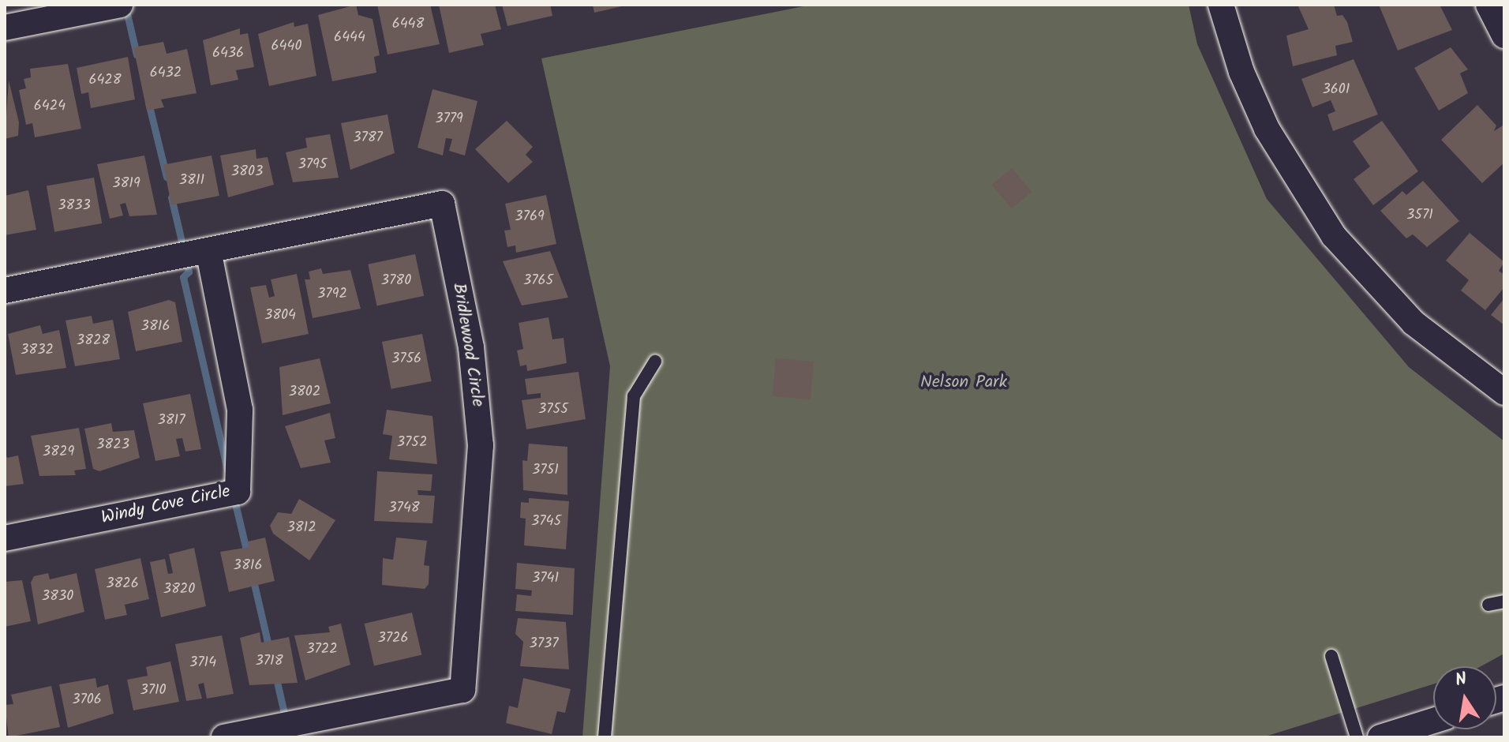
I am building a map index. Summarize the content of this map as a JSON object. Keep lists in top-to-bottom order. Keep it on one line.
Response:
{"streets":{"street":["Bridlewood Circle","Windy Cove Circle"]},"crossings":[["Bridlewood Circle","Windy Cove Circle"]],"parks":["Nelson Park"],"house_numbers":["6448","6444","6440","6436","6432","6428","3601","6424","3779","3787","3795","3803","3811","3819","3833","3571","3769","3780","3765","3792","3804","3816","3828","3832","3756","3802","3755","3817","3752","3823","3829","3751","3748","3745","3812","3816","3741","3826","3820","3830","3726","3737","3722","3718","3714","3710","3706"],"north":"top"}
